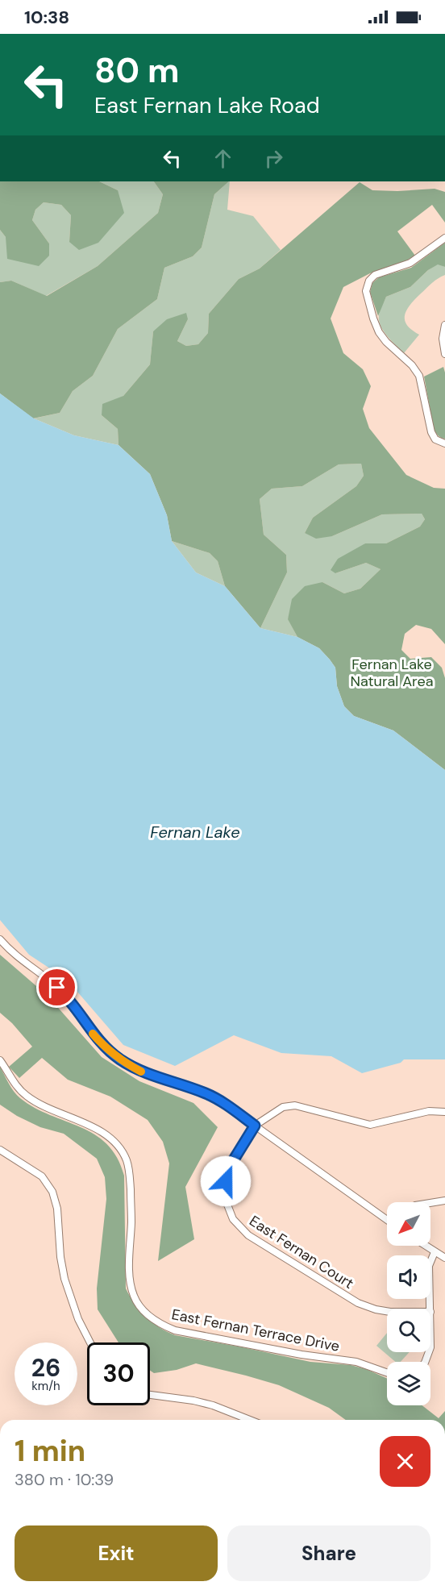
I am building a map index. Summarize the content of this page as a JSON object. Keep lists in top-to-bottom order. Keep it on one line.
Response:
{"streets":{"street":["East Fernan Court","East Fernan Terrace Drive"]},"water":["Fernan Lake"],"parks":["Fernan Lake Natural Area"],"north":"bottom left","page":{"status":"10:38","turn":["80 m","East Fernan Lake Road"],"speed":"26 km/h","limit":"30","heading":["1 min","380 m · 10:39"],"buttons":["Exit","Share"]}}
